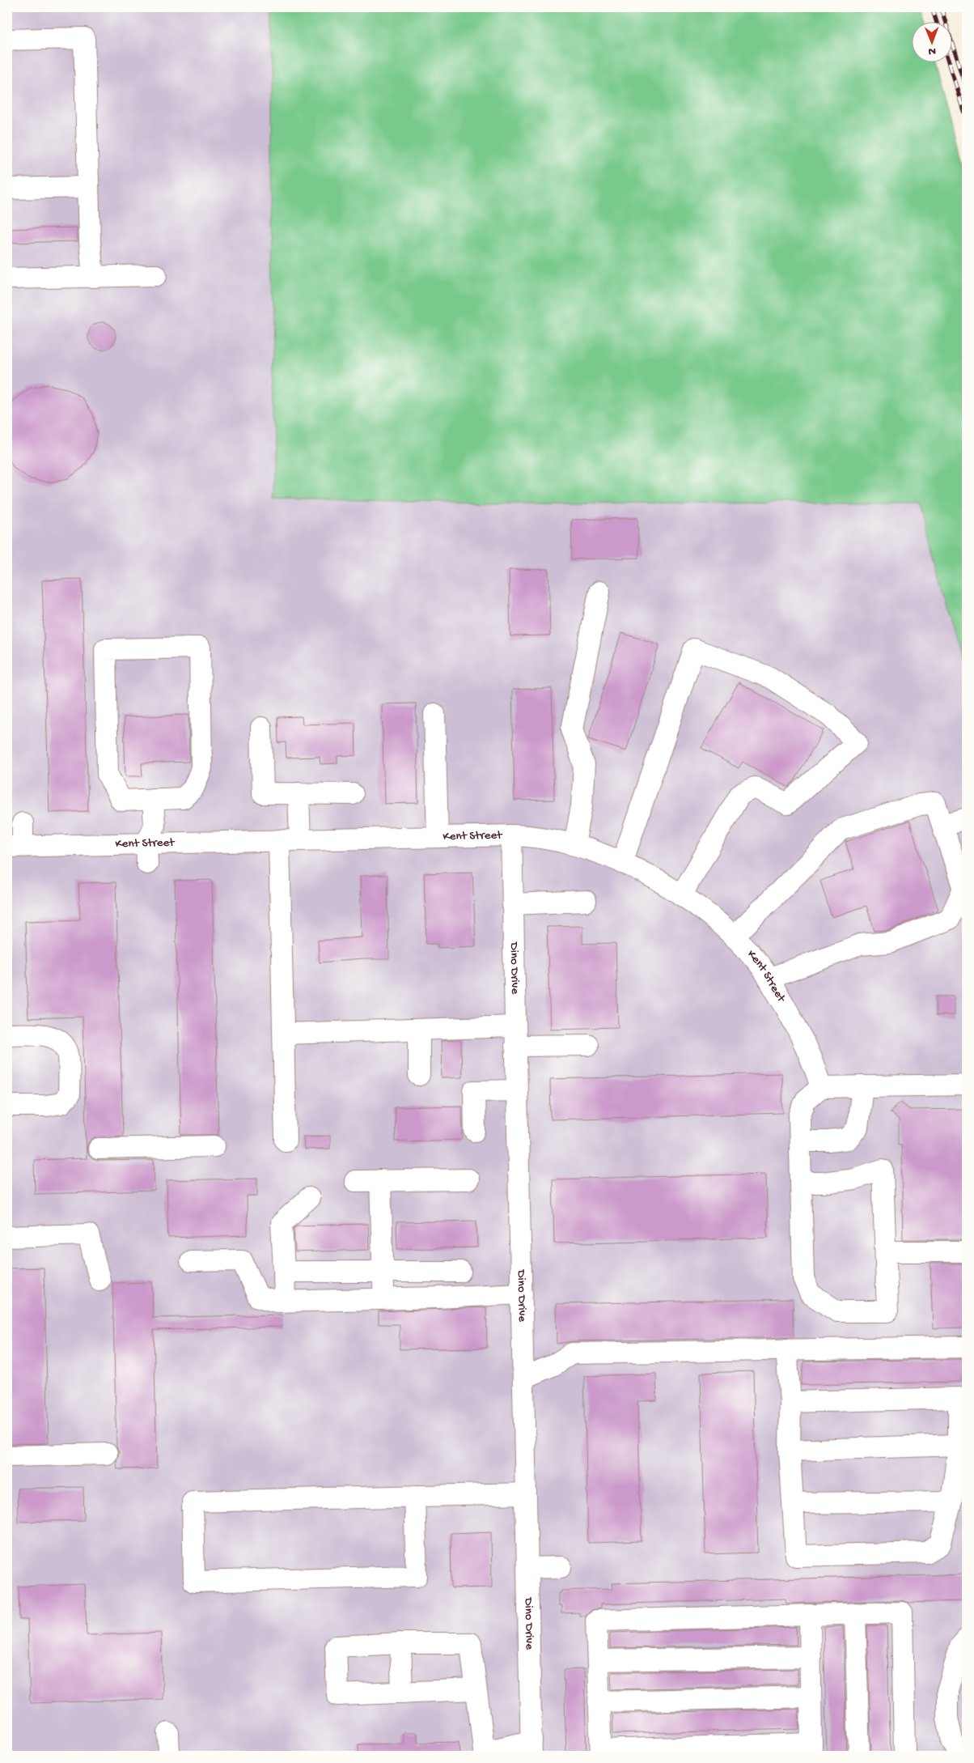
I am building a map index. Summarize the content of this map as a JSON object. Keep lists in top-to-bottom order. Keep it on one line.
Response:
{"streets":{"street":["Kent Street","Dino Drive"]},"crossings":[["Kent Street","Dino Drive"]],"north":"bottom"}
